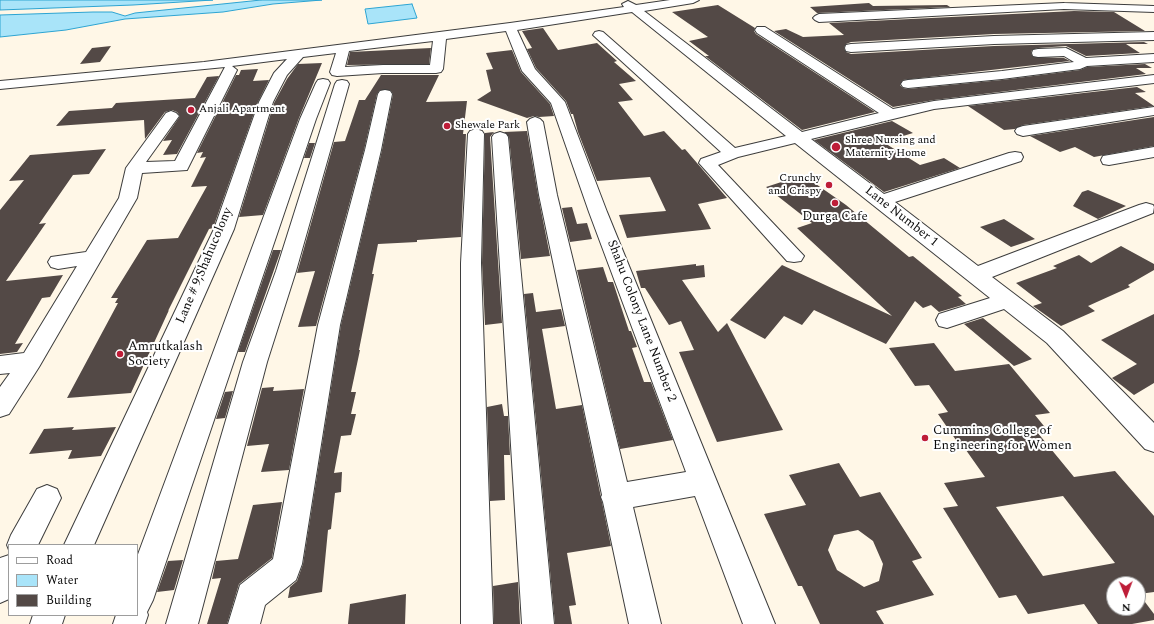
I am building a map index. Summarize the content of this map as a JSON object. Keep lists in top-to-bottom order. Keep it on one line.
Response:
{"streets":{"street":["Lane Number 1","Lane # 9;Shahucolony","Shahu Colony Lane Number 2"]},"places":["Anjali Apartment","Shewale Park","Shree Nursing and Maternity Home","Crunchy and Crispy","Durga Cafe","Amrutkalash Society","Cummins College of Engineering for Women"],"legend":["Road","Water","Building"],"north":"bottom"}
